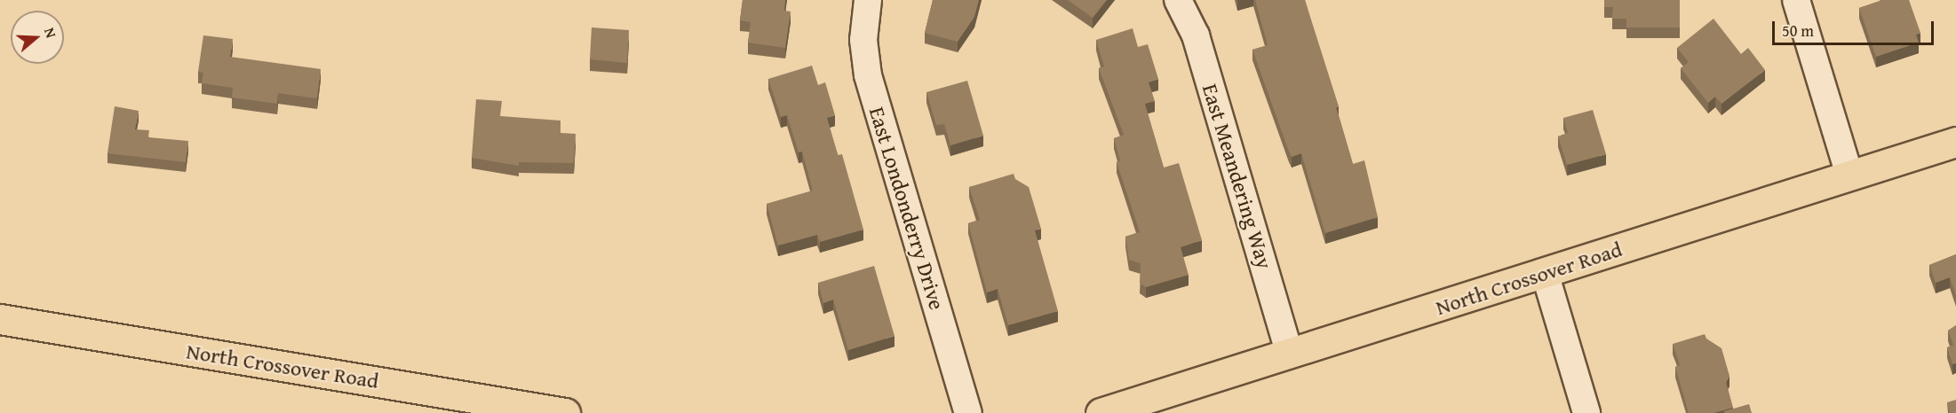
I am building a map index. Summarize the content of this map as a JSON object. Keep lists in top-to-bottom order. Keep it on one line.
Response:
{"streets":{"main road":["North Crossover Road"],"street":["East Meandering Way","East Londonderry Drive"]},"crossings":[["East Meandering Way","North Crossover Road"]],"scale_bar":"50 m","north":"right"}
